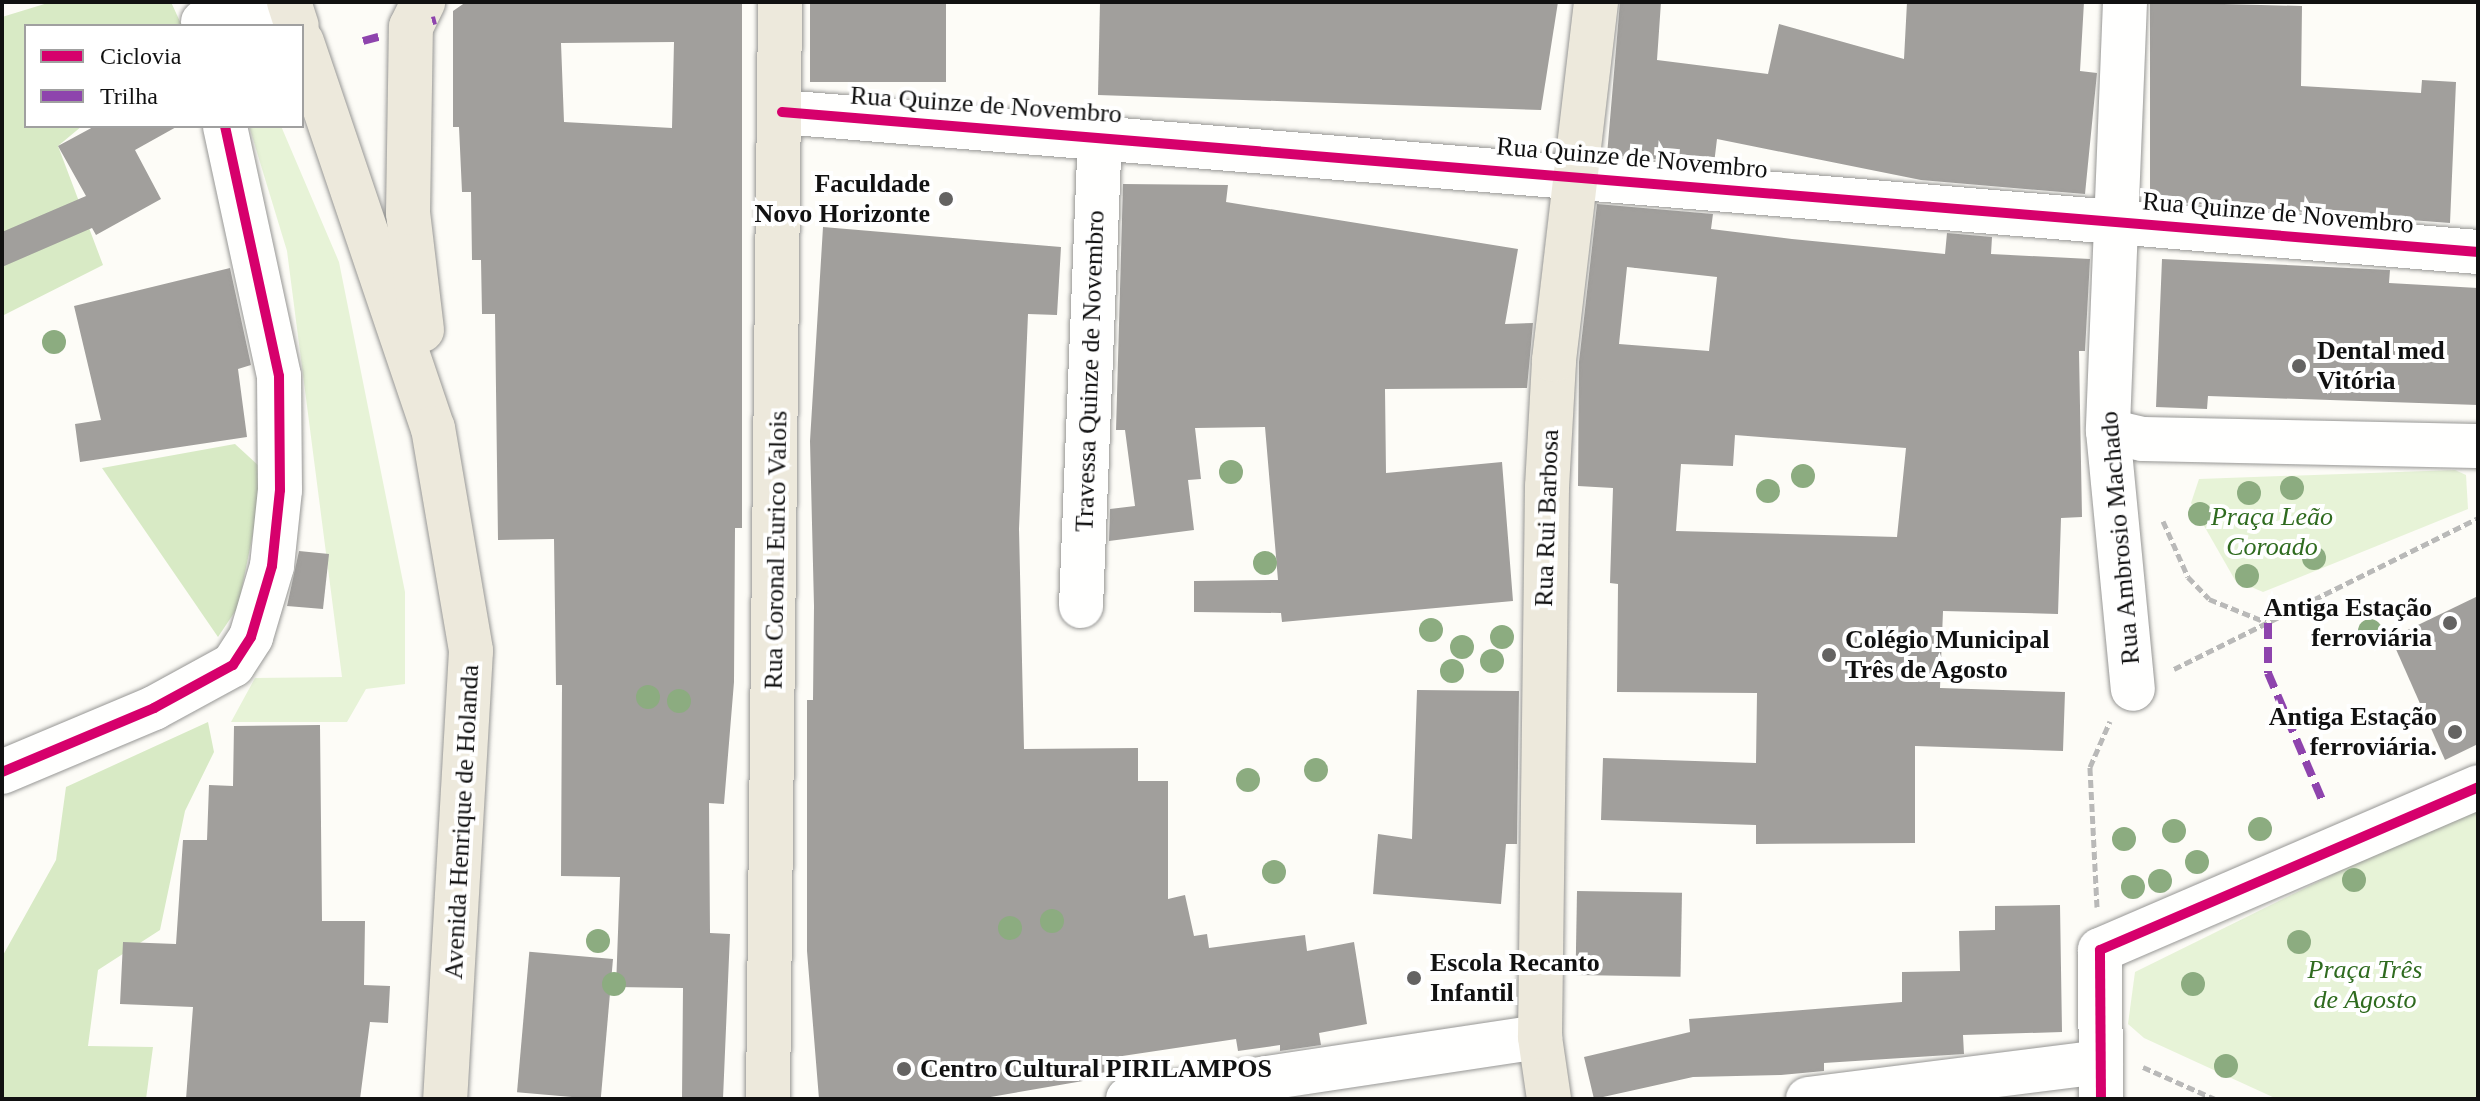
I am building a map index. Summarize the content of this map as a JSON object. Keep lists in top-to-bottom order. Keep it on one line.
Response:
{"streets":{"main road":["Rua Rui Barbosa","Rua Coronal Eurico Valois","Avenida Henrique de Holanda"],"street":["Rua Quinze de Novembro","Travessa Quinze de Novembro","Rua Ambrosio Machado"]},"crossings":[["Rua Quinze de Novembro","Travessa Quinze de Novembro"],["Rua Quinze de Novembro","Rua Rui Barbosa"],["Rua Quinze de Novembro","Rua Ambrosio Machado"],["Rua Quinze de Novembro","Rua Coronal Eurico Valois"]],"parks":["Praça Leão Coroado","Praça Três de Agosto"],"places":["Faculdade Novo Horizonte","Dental med Vitória","Antiga Estação ferroviária","Colégio Municipal Três de Agosto","Antiga Estação ferroviária.","Escola Recanto Infantil","Centro Cultural PIRILAMPOS"],"legend":["Ciclovia","Trilha"]}
